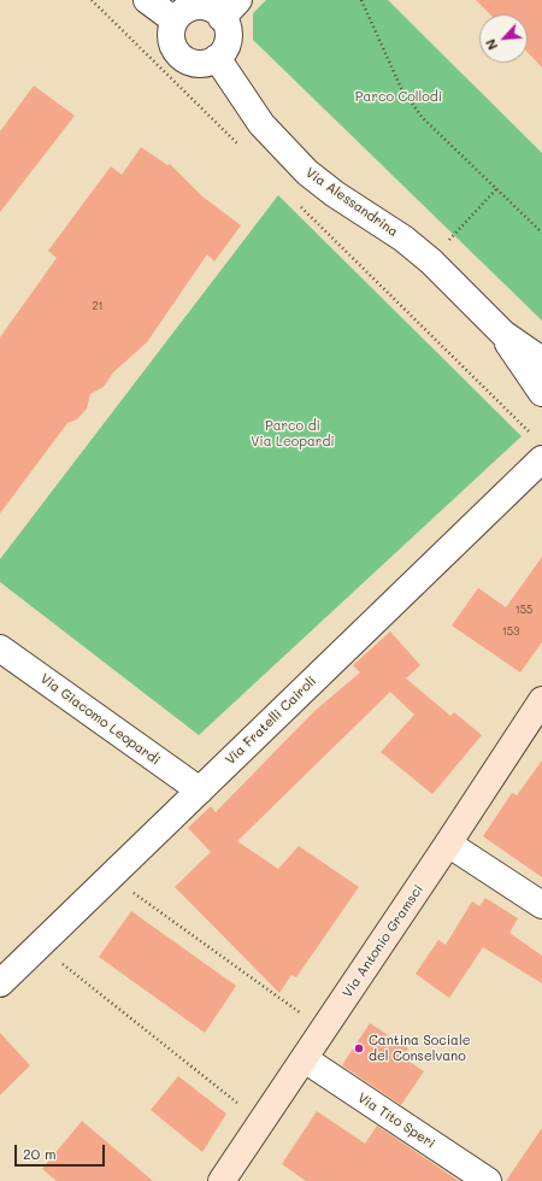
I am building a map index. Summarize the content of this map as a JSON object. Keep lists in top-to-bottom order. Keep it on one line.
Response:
{"streets":{"street":["Via Alessandrina","Via Giacomo Leopardi","Via Fratelli Cairoli","Via Antonio Gramsci","Via Tito Speri"]},"crossings":[["Via Giacomo Leopardi","Via Fratelli Cairoli"],["Via Antonio Gramsci","Via Tito Speri"]],"parks":["Parco Collodi","Parco di Via Leopardi"],"places":["Cantina Sociale del Conselvano"],"house_numbers":["21","155","153"],"scale_bar":"20 m","north":"bottom left"}
